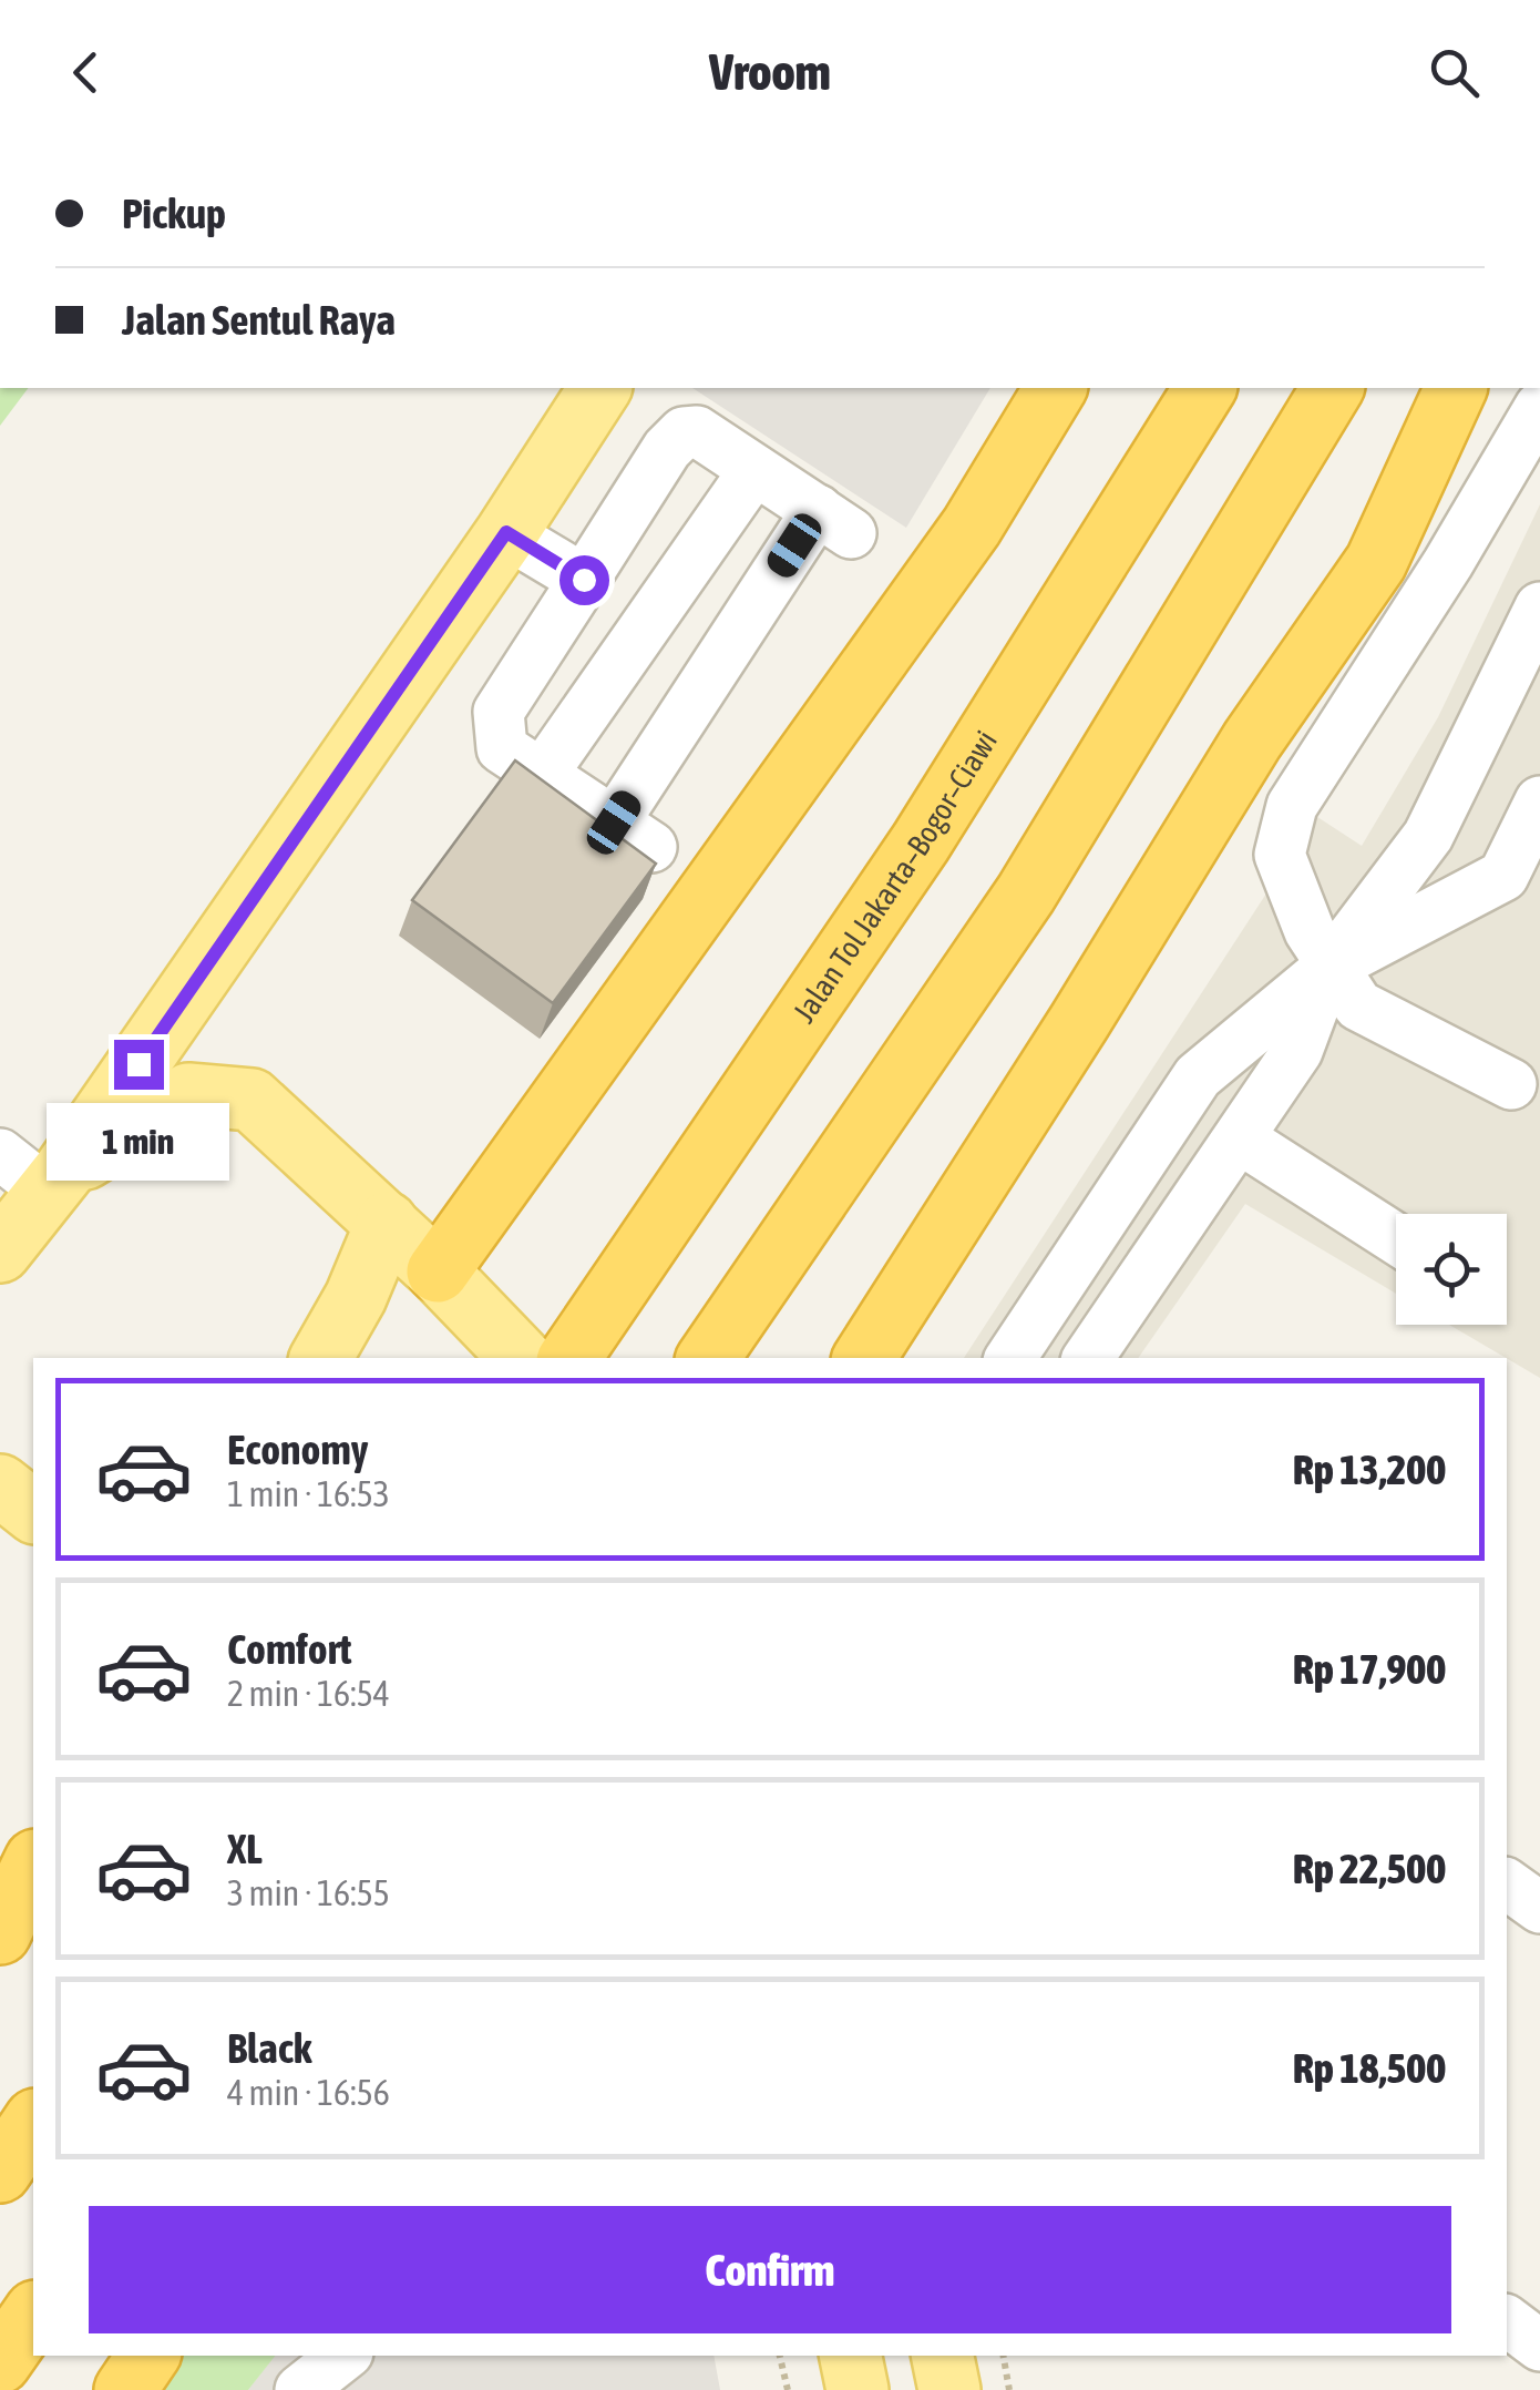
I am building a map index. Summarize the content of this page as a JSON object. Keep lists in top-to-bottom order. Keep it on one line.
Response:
{"streets":{"highway":["Jalan Tol Jakarta–Bogor–Ciawi"]},"page":{"header":"Vroom","banner":["Pickup","Jalan Sentul Raya"],"bubble":"1 min","list":[{"name":"Economy","note":"1 min · 16:53","value":"Rp 13,200"},{"name":"Comfort","note":"2 min · 16:54","value":"Rp 17,900"},{"name":"XL","note":"3 min · 16:55","value":"Rp 22,500"},{"name":"Black","note":"4 min · 16:56","value":"Rp 18,500"}],"buttons":"Confirm"}}
